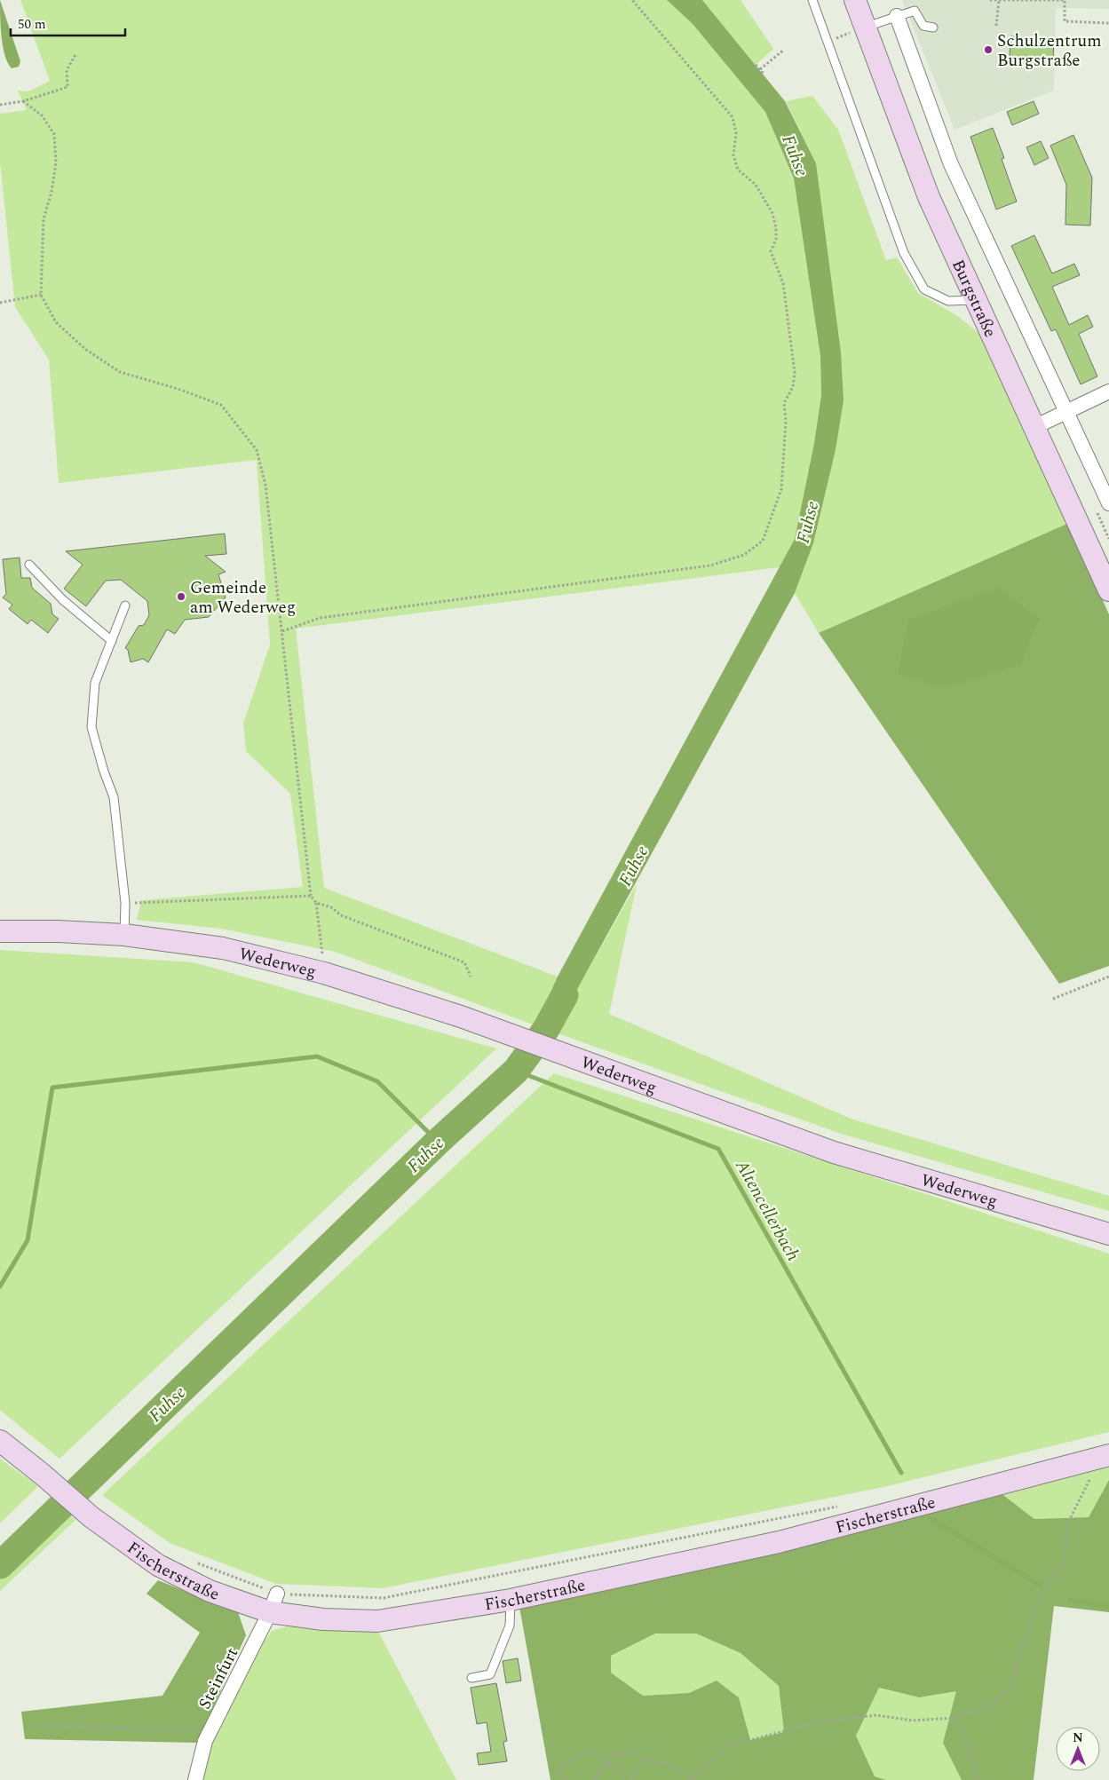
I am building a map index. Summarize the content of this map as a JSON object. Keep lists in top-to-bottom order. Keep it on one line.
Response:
{"streets":{"street":["Burgstraße","Wederweg","Fischerstraße","Steinfurt"]},"crossings":[["Fischerstraße","Steinfurt"]],"water":["Fuhse","Altencellerbach"],"places":["Schulzentrum Burgstraße","Gemeinde am Wederweg"],"scale_bar":"50 m","north":"top"}
